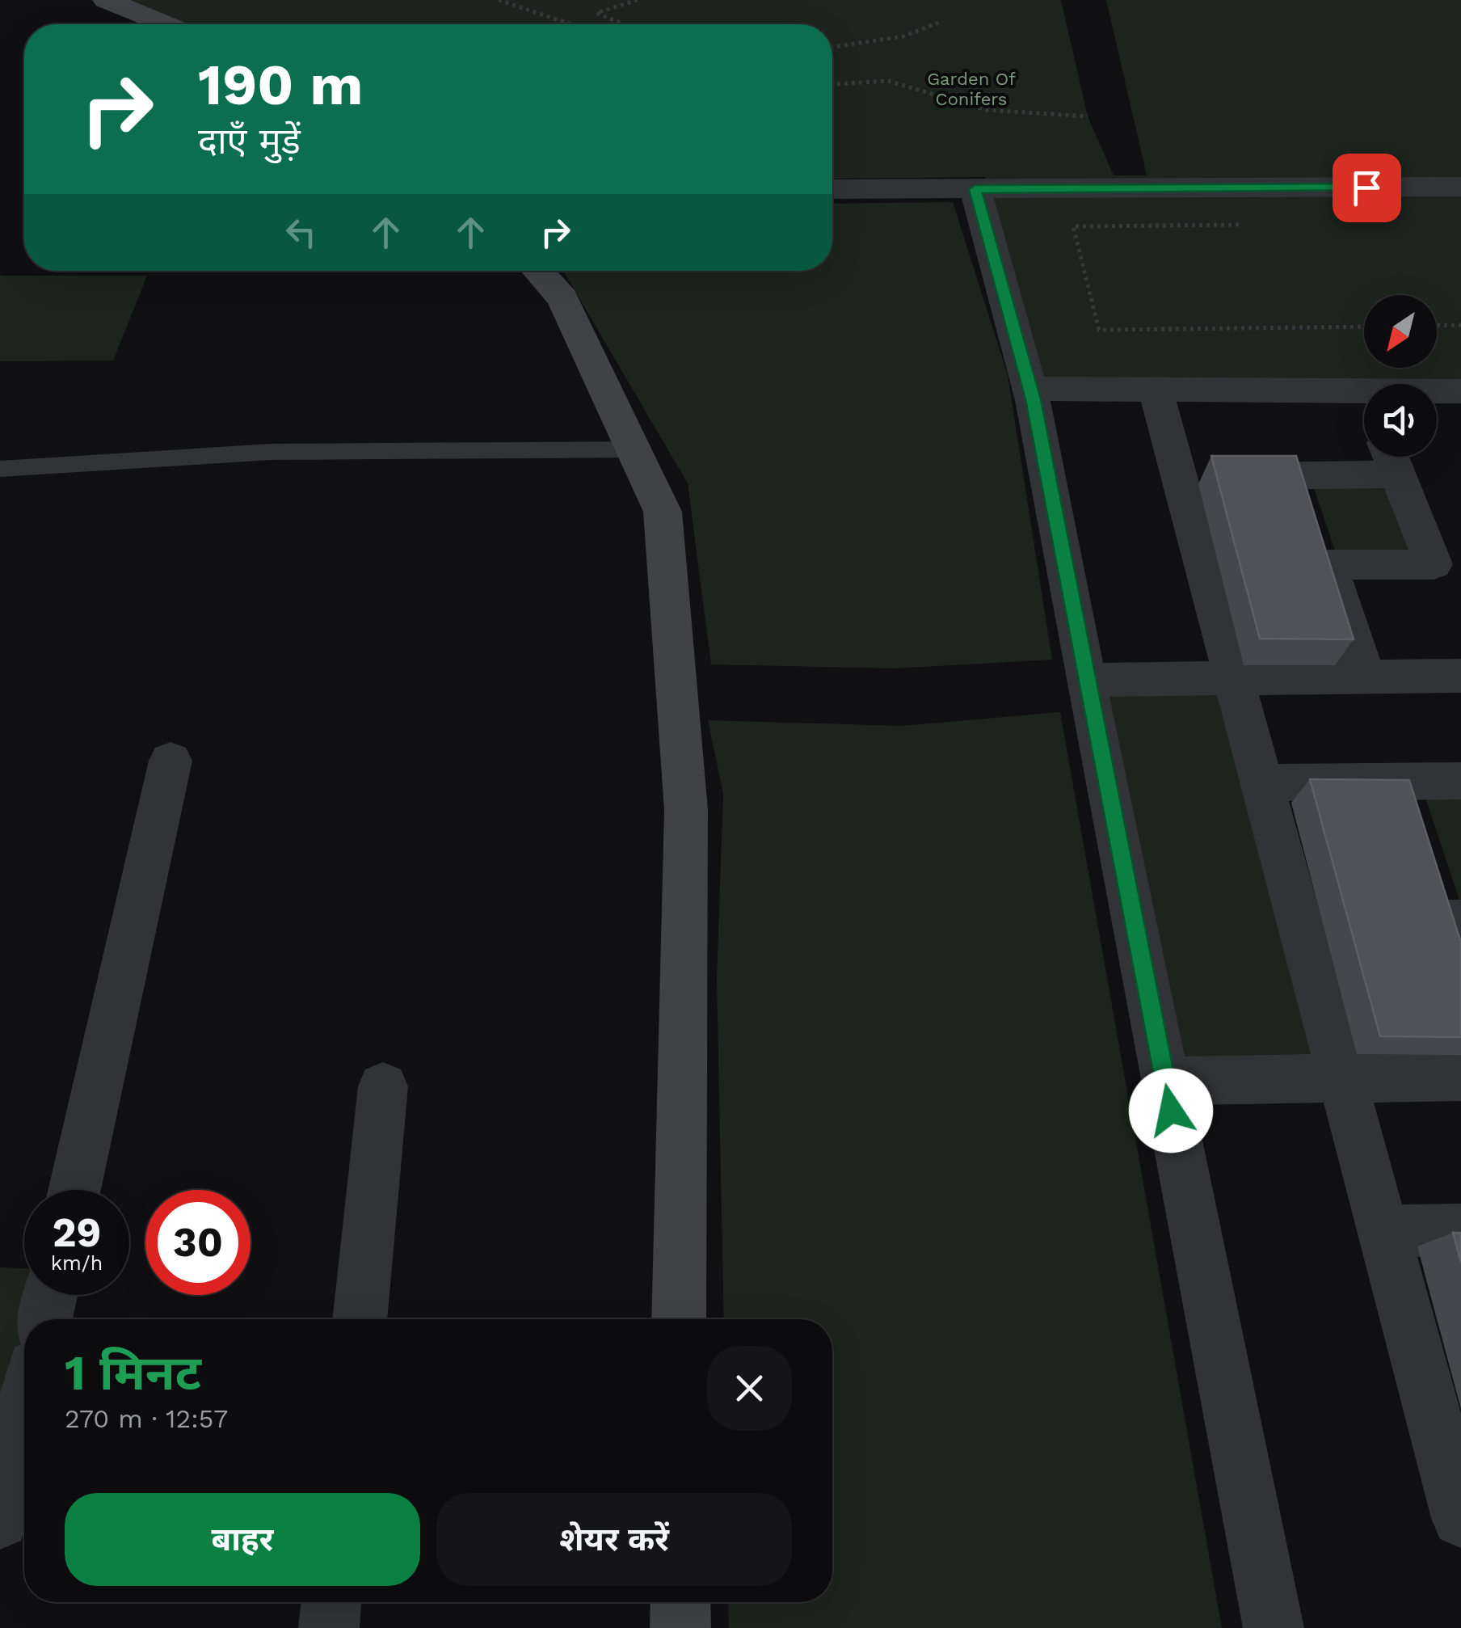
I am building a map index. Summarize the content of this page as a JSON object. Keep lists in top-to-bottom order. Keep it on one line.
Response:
{"parks":["Garden Of Conifers"],"north":"bottom left","page":{"turn":["190 m","दाएँ मुड़ें"],"speed":"29 km/h","limit":"30","heading":["1 मिनट","270 m · 12:57"],"buttons":["बाहर","शेयर करें"]}}
